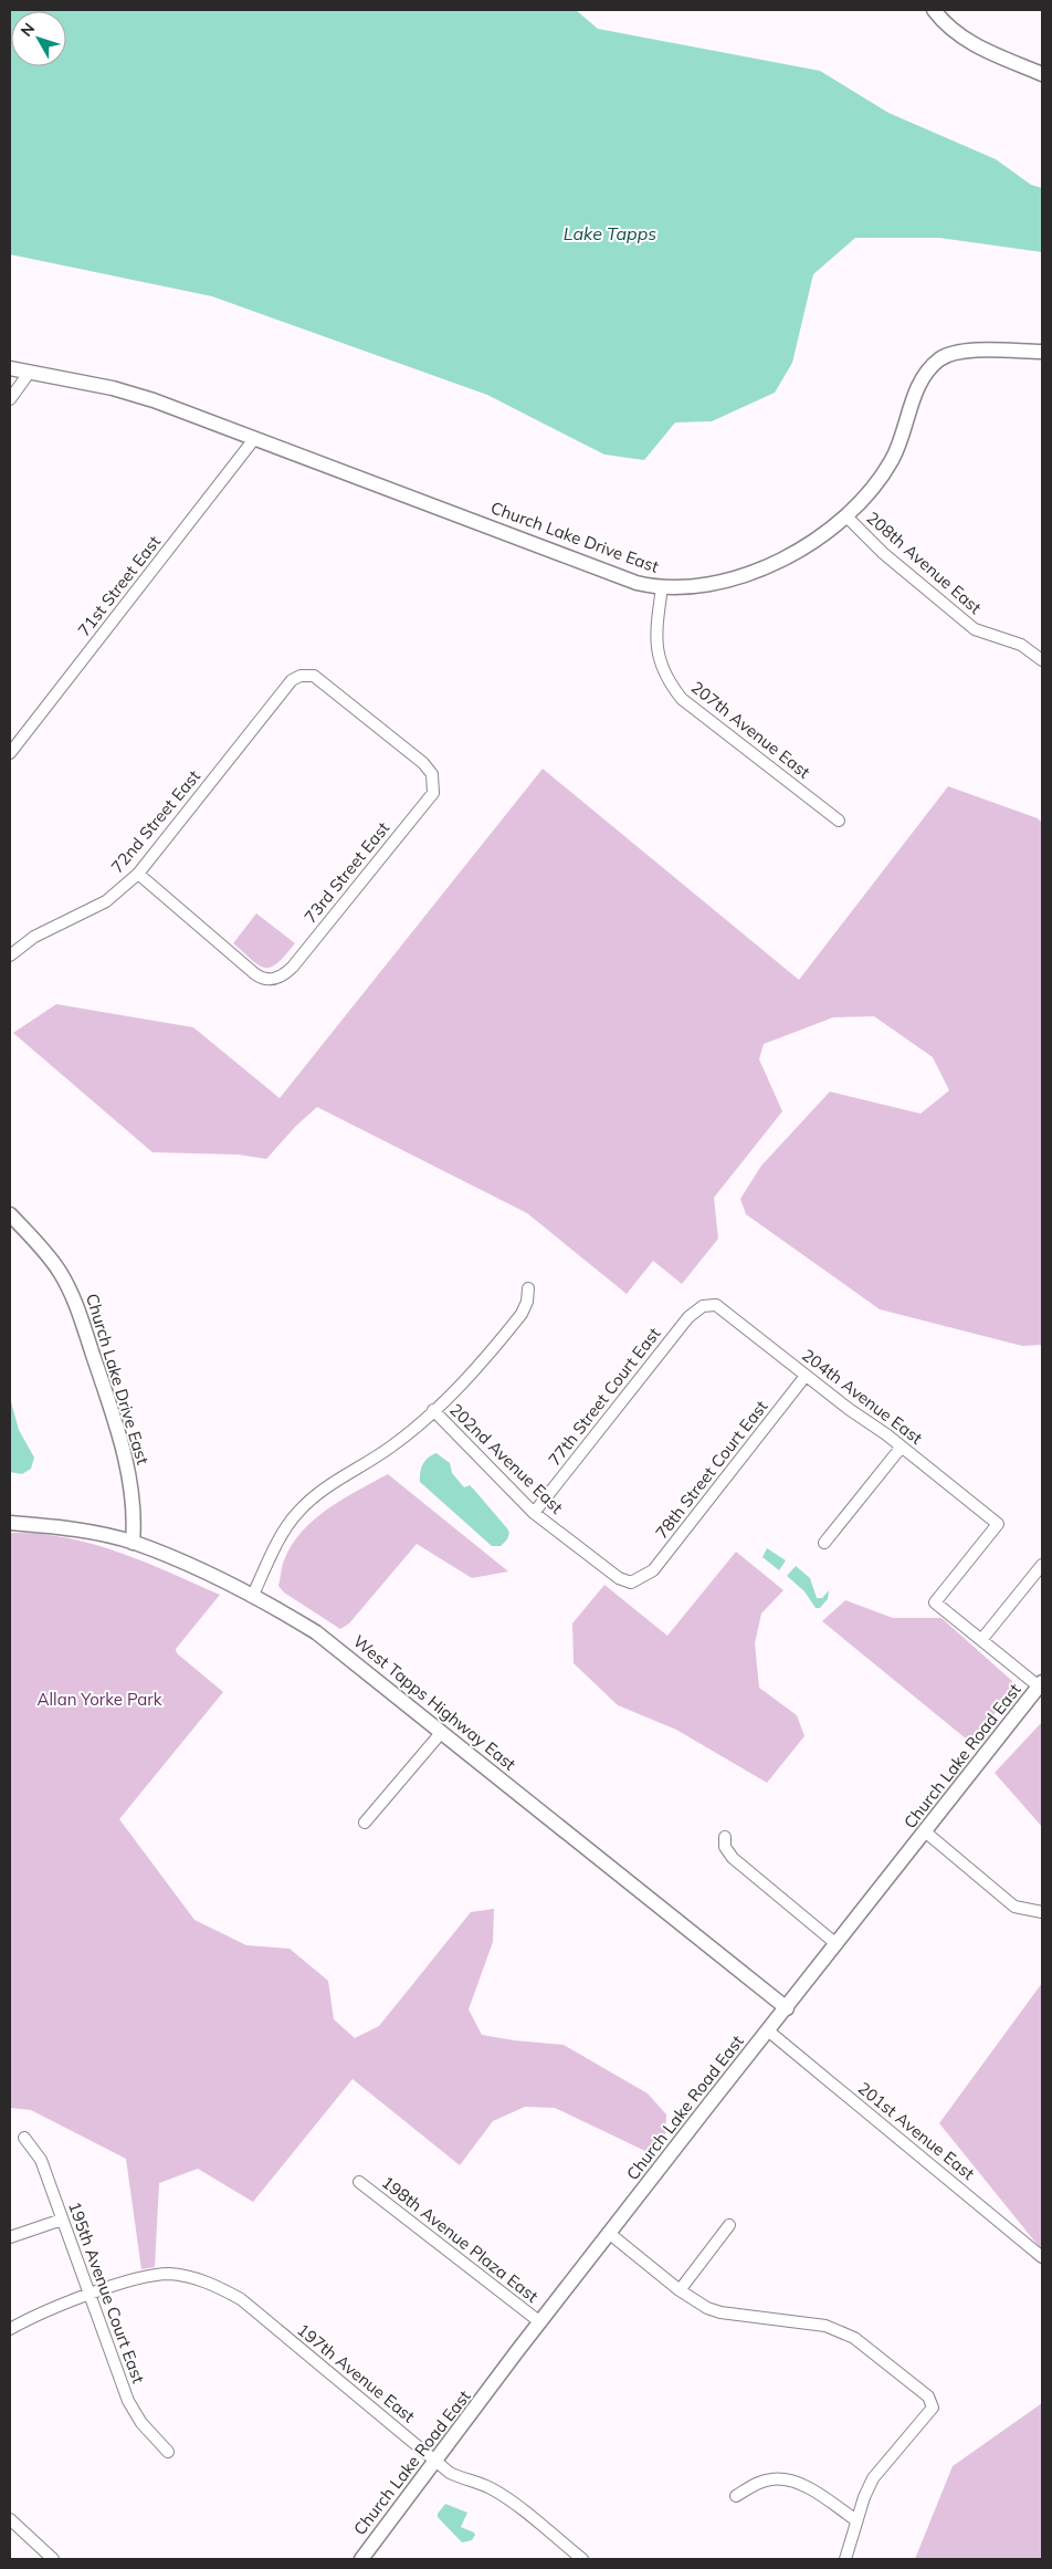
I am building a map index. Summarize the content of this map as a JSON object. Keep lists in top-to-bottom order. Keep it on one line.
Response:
{"streets":{"street":["Church Lake Drive East","208th Avenue East","71st Street East","207th Avenue East","72nd Street East","73rd Street East","77th Street Court East","204th Avenue East","202nd Avenue East","78th Street Court East","West Tapps Highway East","Church Lake Road East","201st Avenue East","198th Avenue Plaza East","195th Avenue Court East","197th Avenue East"]},"crossings":[["Church Lake Drive East","208th Avenue East"],["Church Lake Drive East","71st Street East"],["Church Lake Drive East","207th Avenue East"],["Church Lake Drive East","West Tapps Highway East"],["72nd Street East","73rd Street East"],["77th Street Court East","204th Avenue East"],["77th Street Court East","202nd Avenue East"],["204th Avenue East","78th Street Court East"],["202nd Avenue East","78th Street Court East"],["West Tapps Highway East","Church Lake Road East"],["Church Lake Road East","201st Avenue East"],["Church Lake Road East","198th Avenue Plaza East"],["Church Lake Road East","197th Avenue East"],["195th Avenue Court East","197th Avenue East"]],"water":["Lake Tapps"],"parks":["Allan Yorke Park"],"north":"top left"}
